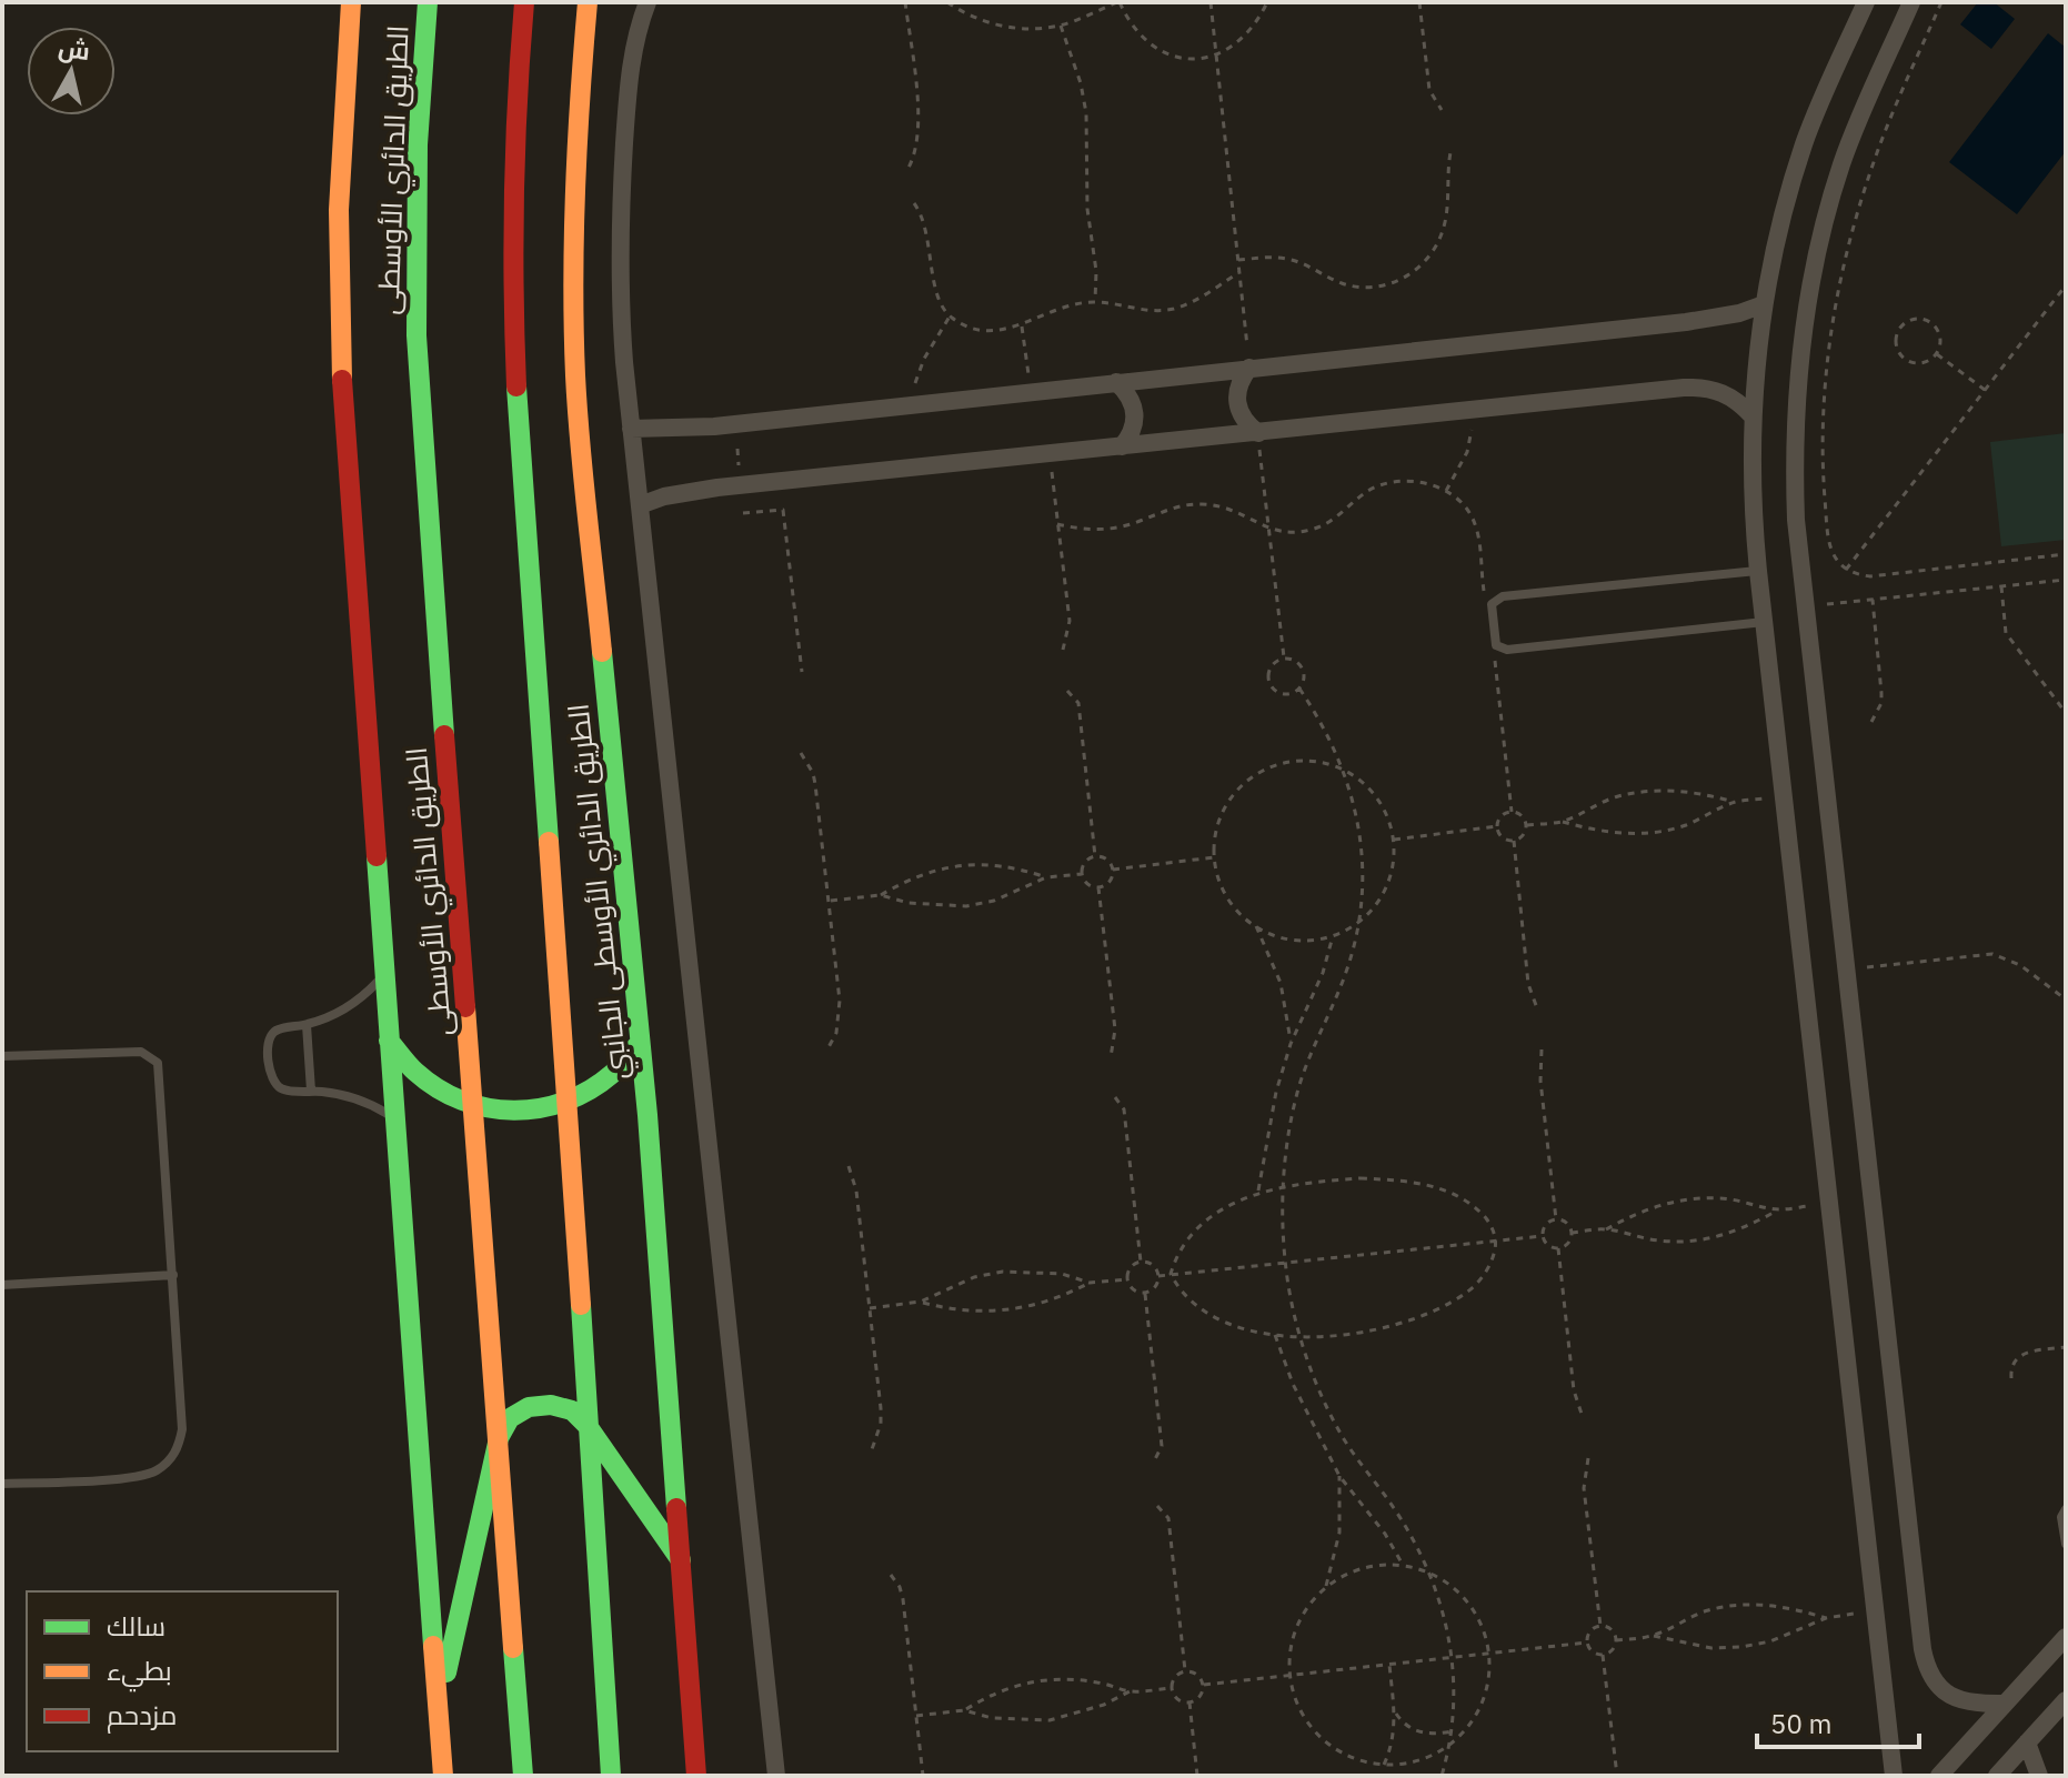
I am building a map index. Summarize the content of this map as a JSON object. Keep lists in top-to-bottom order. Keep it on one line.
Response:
{"streets":{"highway":["الطريق الدائري الأوسطى","الطريق الدائري الأوسطى الجانبي"]},"legend":["سالك","بطيء","مزدحم"],"scale_bar":"50 m","north":"top"}
